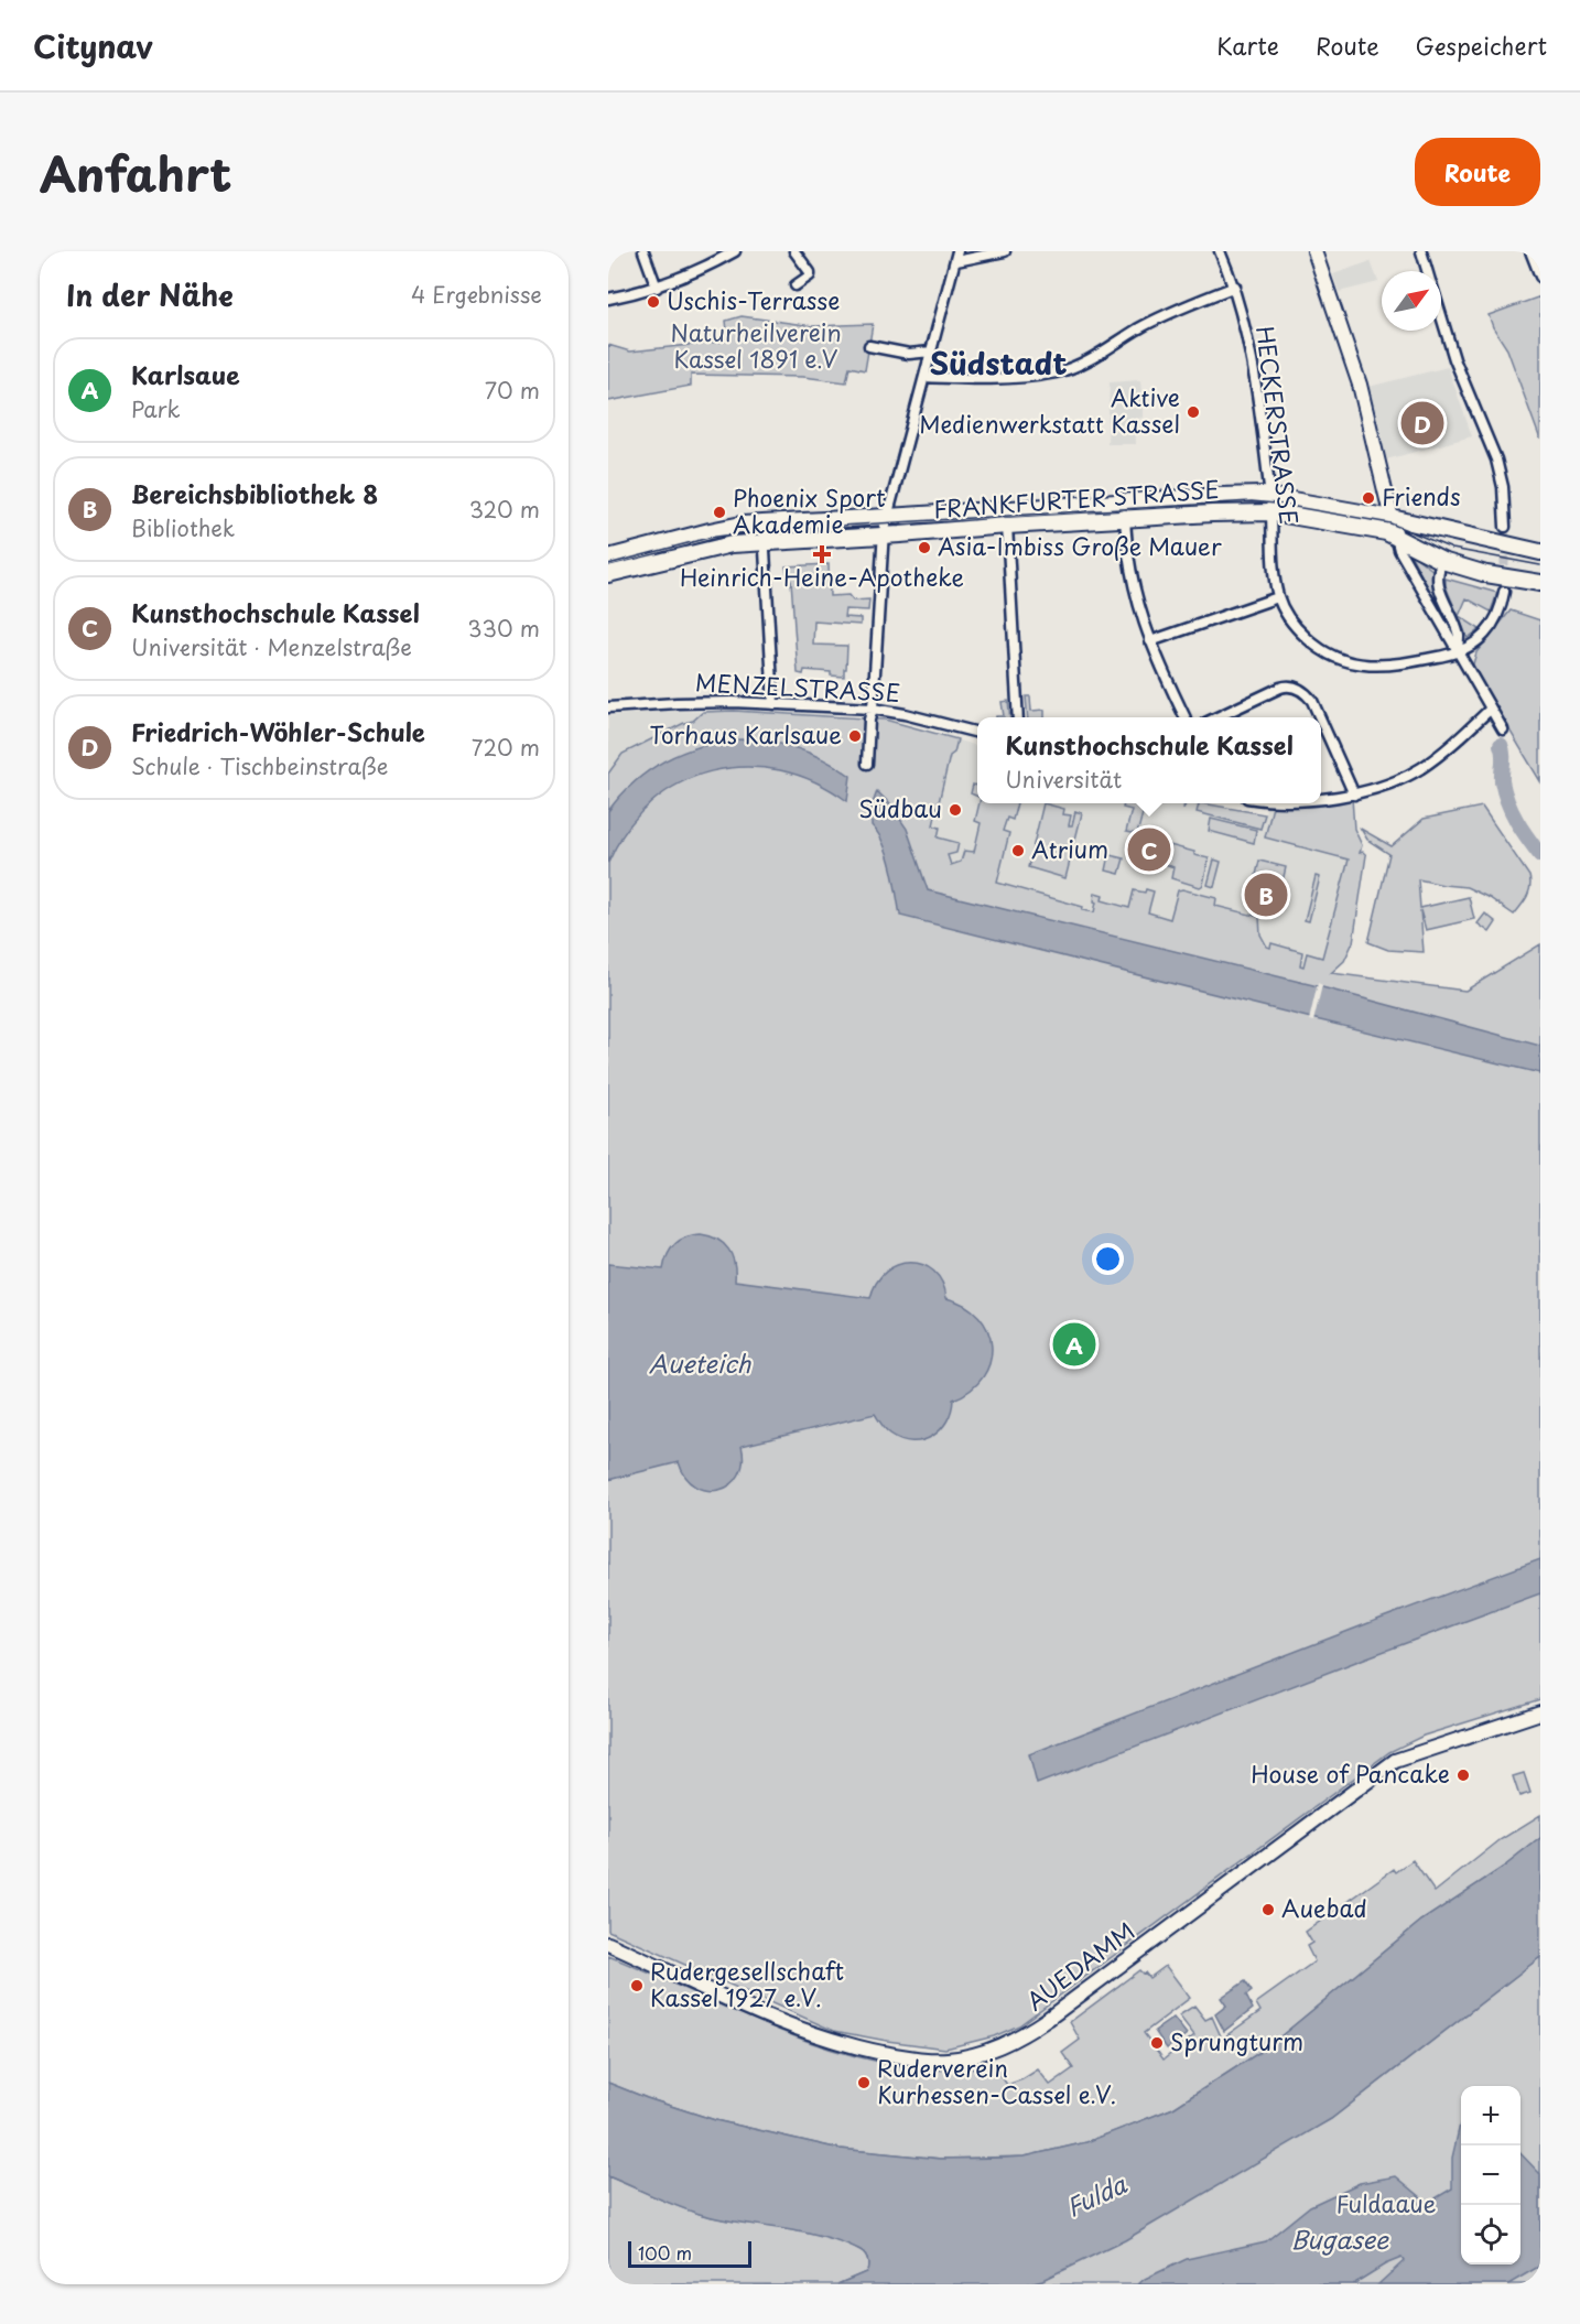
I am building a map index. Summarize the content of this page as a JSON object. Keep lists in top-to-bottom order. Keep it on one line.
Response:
{"streets":{"main road":["FRANKFURTER STRASSE"],"street":["HECKERSTRASSE","MENZELSTRASSE","AUEDAMM"]},"crossings":[["HECKERSTRASSE","FRANKFURTER STRASSE"]],"districts":["Südstadt"],"water":["Aueteich","Fulda","Bugasee"],"parks":["Naturheilverein Kassel 1891 e.V","Fuldaaue"],"places":{"other":["Uschis-Terrasse","Aktive Medienwerkstatt Kassel","Friends","Phoenix Sport Akademie","Asia-Imbiss Große Mauer","Torhaus Karlsaue","Südbau","Atrium","House of Pancake","Auebad","Rudergesellschaft Kassel 1927 e.V.","Sprungturm","Ruderverein Kurhessen-Cassel e.V."],"health":["Heinrich-Heine-Apotheke"]},"scale_bar":"100 m","north":"top right","page":{"header":"Citynav","nav":["Karte","Route","Gespeichert"],"title":"Anfahrt","buttons":"Route","heading":["In der Nähe","4 Ergebnisse"],"list":[{"mark":"A","name":"Karlsaue","note":"Park","value":"70 m"},{"mark":"B","name":"Bereichsbibliothek 8","note":"Bibliothek","value":"320 m"},{"mark":"C","name":"Kunsthochschule Kassel","note":"Universität · Menzelstraße","value":"330 m"},{"mark":"D","name":"Friedrich-Wöhler-Schule","note":"Schule · Tischbeinstraße","value":"720 m"}],"pins":["D","C","B","A"],"popup":["Kunsthochschule Kassel","Universität"],"map_buttons":["+","−"],"scale":"100 m"}}
